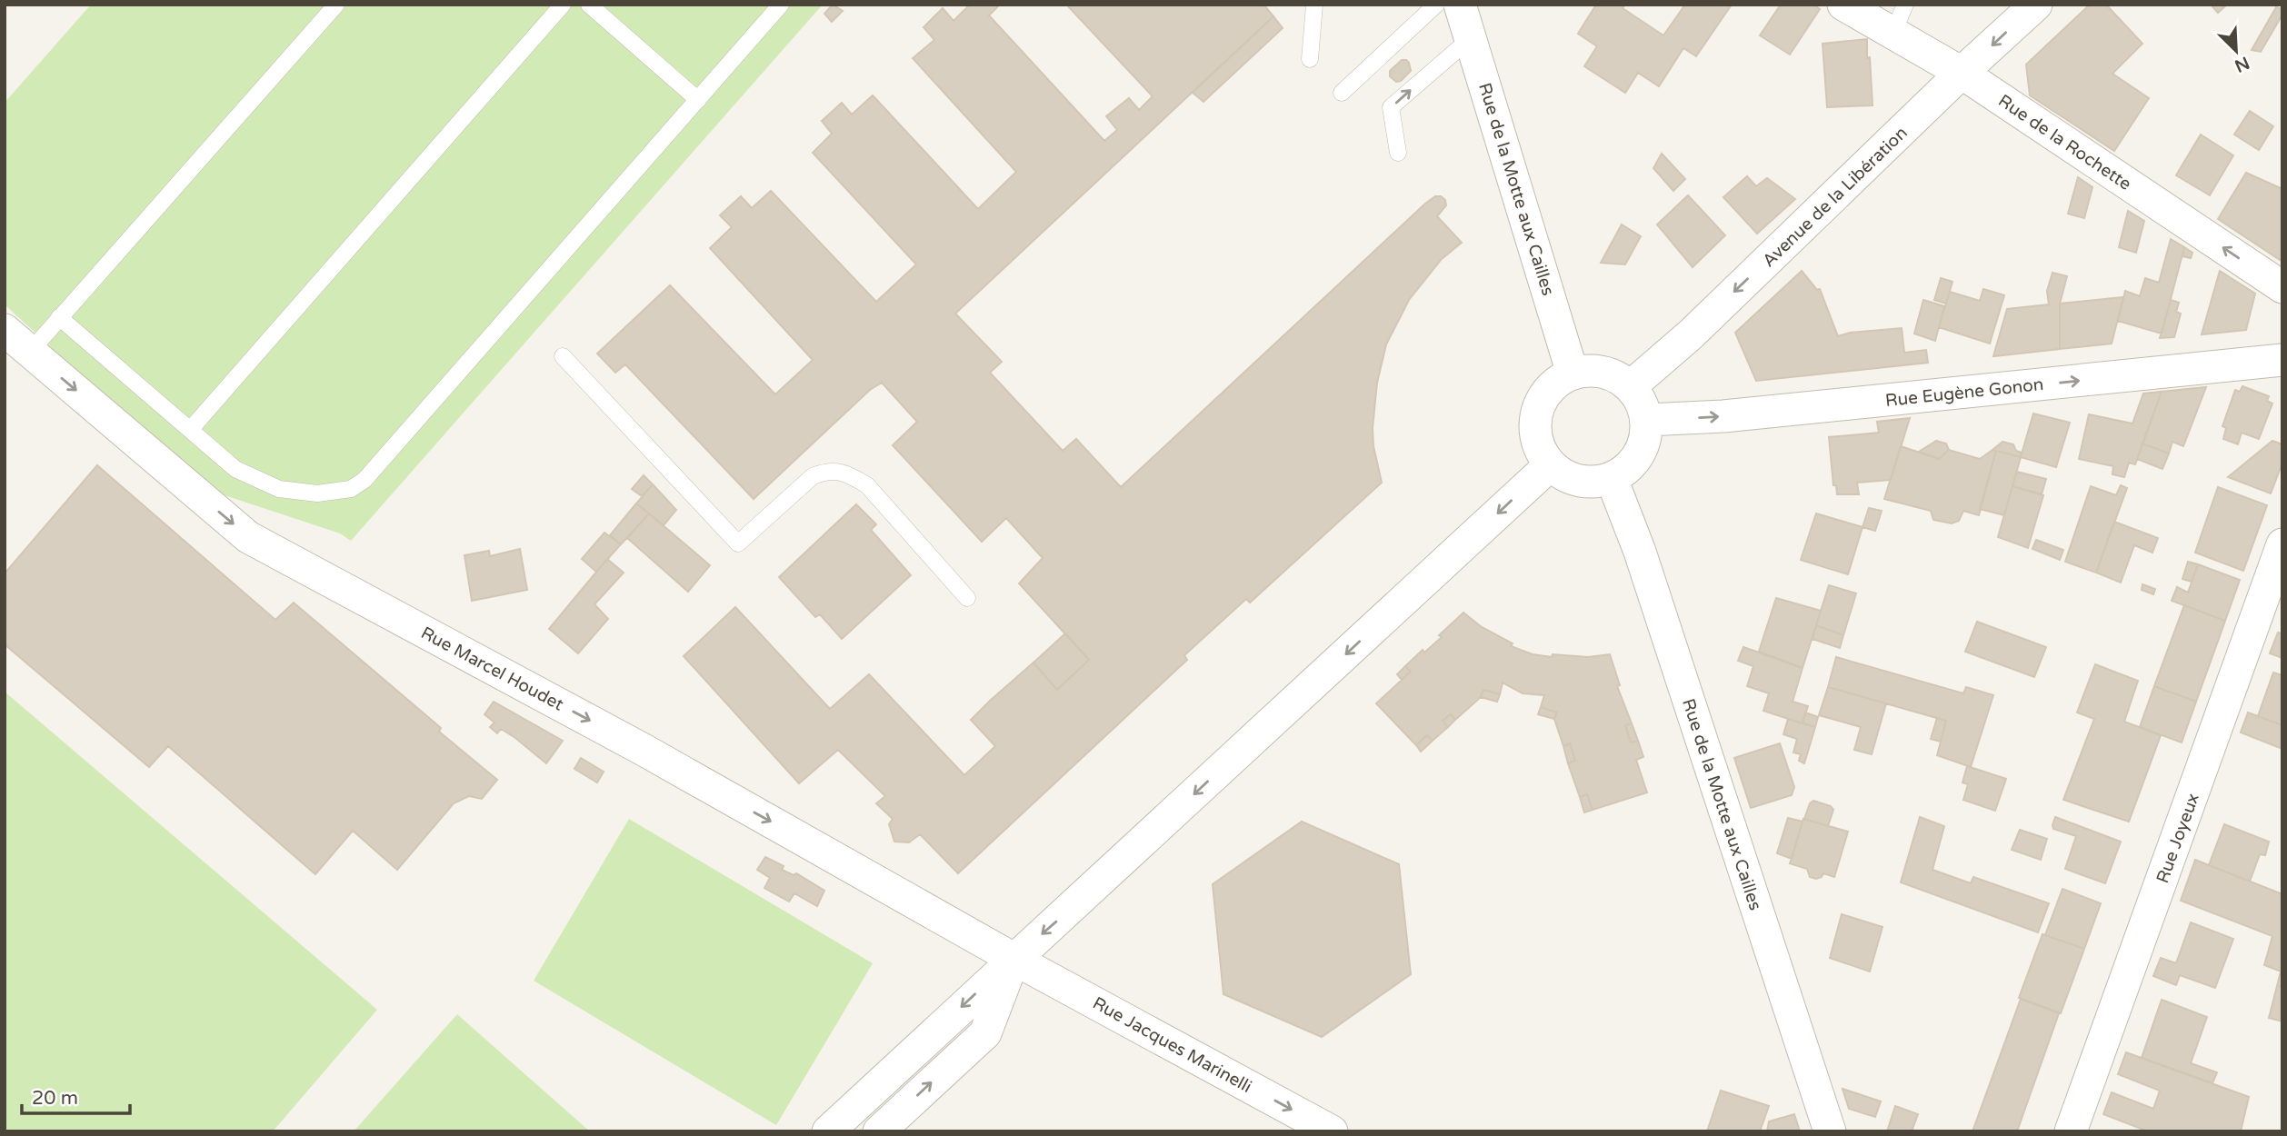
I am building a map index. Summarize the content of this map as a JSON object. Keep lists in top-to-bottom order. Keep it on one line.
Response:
{"streets":{"street":["Rue de la Rochette","Rue de la Motte aux Cailles","Avenue de la Libération","Rue Eugène Gonon","Rue Marcel Houdet","Rue Joyeux","Rue Jacques Marinelli"]},"crossings":[["Rue de la Rochette","Avenue de la Libération"],["Rue de la Motte aux Cailles","Avenue de la Libération"],["Rue de la Motte aux Cailles","Rue Eugène Gonon"],["Avenue de la Libération","Rue Eugène Gonon"],["Rue Marcel Houdet","Rue Jacques Marinelli"]],"one_way":["Rue de la Rochette","Avenue de la Libération","Rue Eugène Gonon","Rue Marcel Houdet","Rue Jacques Marinelli"],"scale_bar":"20 m","north":"bottom right"}
